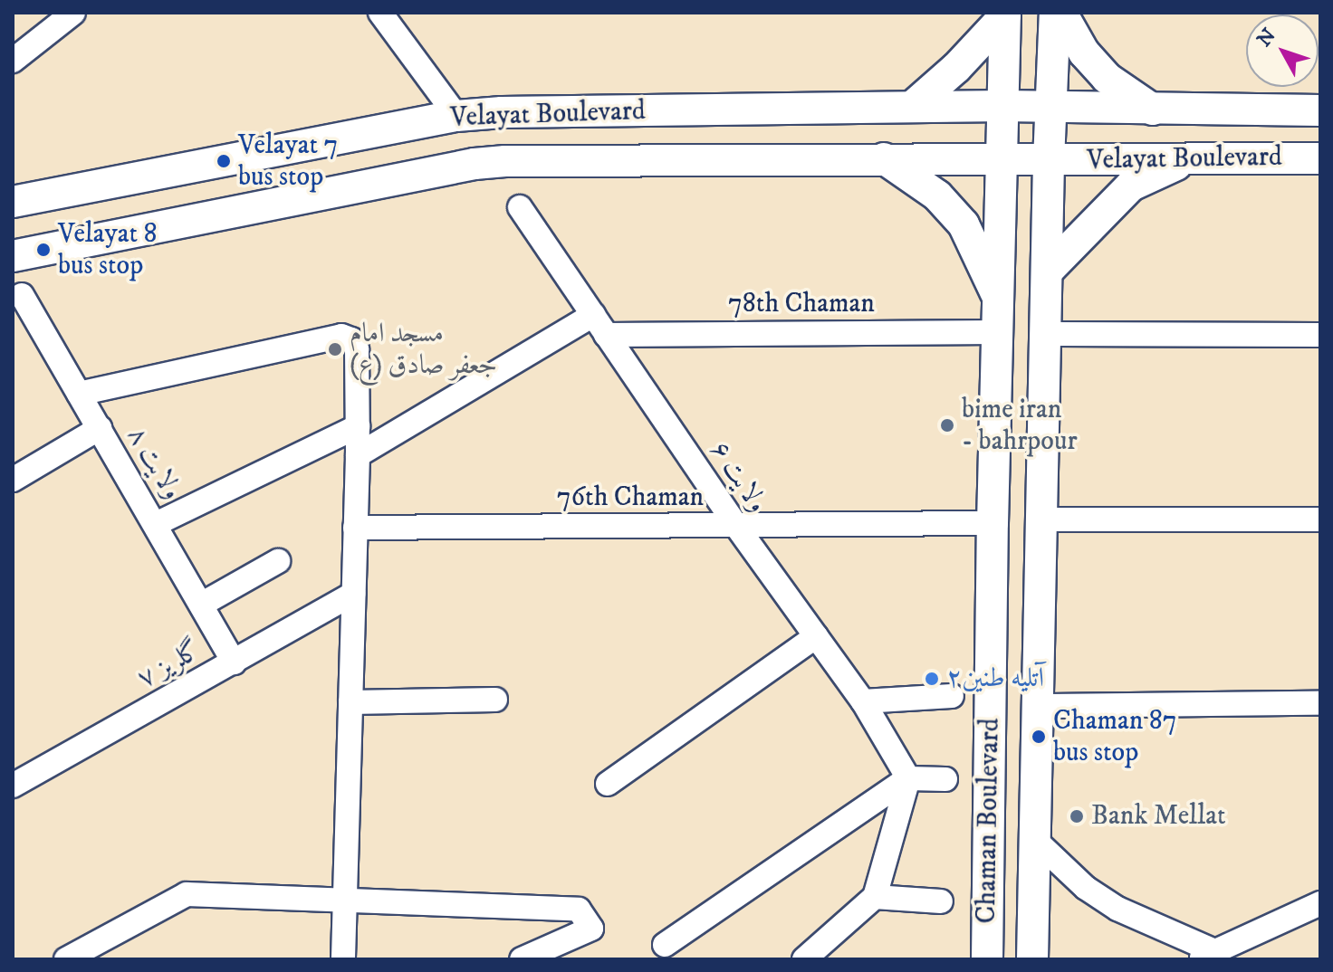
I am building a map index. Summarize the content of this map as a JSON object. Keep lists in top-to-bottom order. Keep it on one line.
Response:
{"streets":{"main road":["Velayat Boulevard","Chaman Boulevard"],"street":["78th Chaman","ولایت ۸","ولایت ۶","76th Chaman","گلریز ۷"]},"crossings":[["Velayat Boulevard","Chaman Boulevard"],["78th Chaman","ولایت ۶"],["78th Chaman","Chaman Boulevard"],["ولایت ۸","گلریز ۷"],["ولایت ۶","76th Chaman"],["76th Chaman","Chaman Boulevard"]],"places":["Velayat 7 bus stop","Velayat 8 bus stop","مسجد امام جعفر صادق (ع)","bime iran - bahrpour","آتلیه طنین۲","Chaman 87 bus stop","Bank Mellat"],"north":"top left"}
